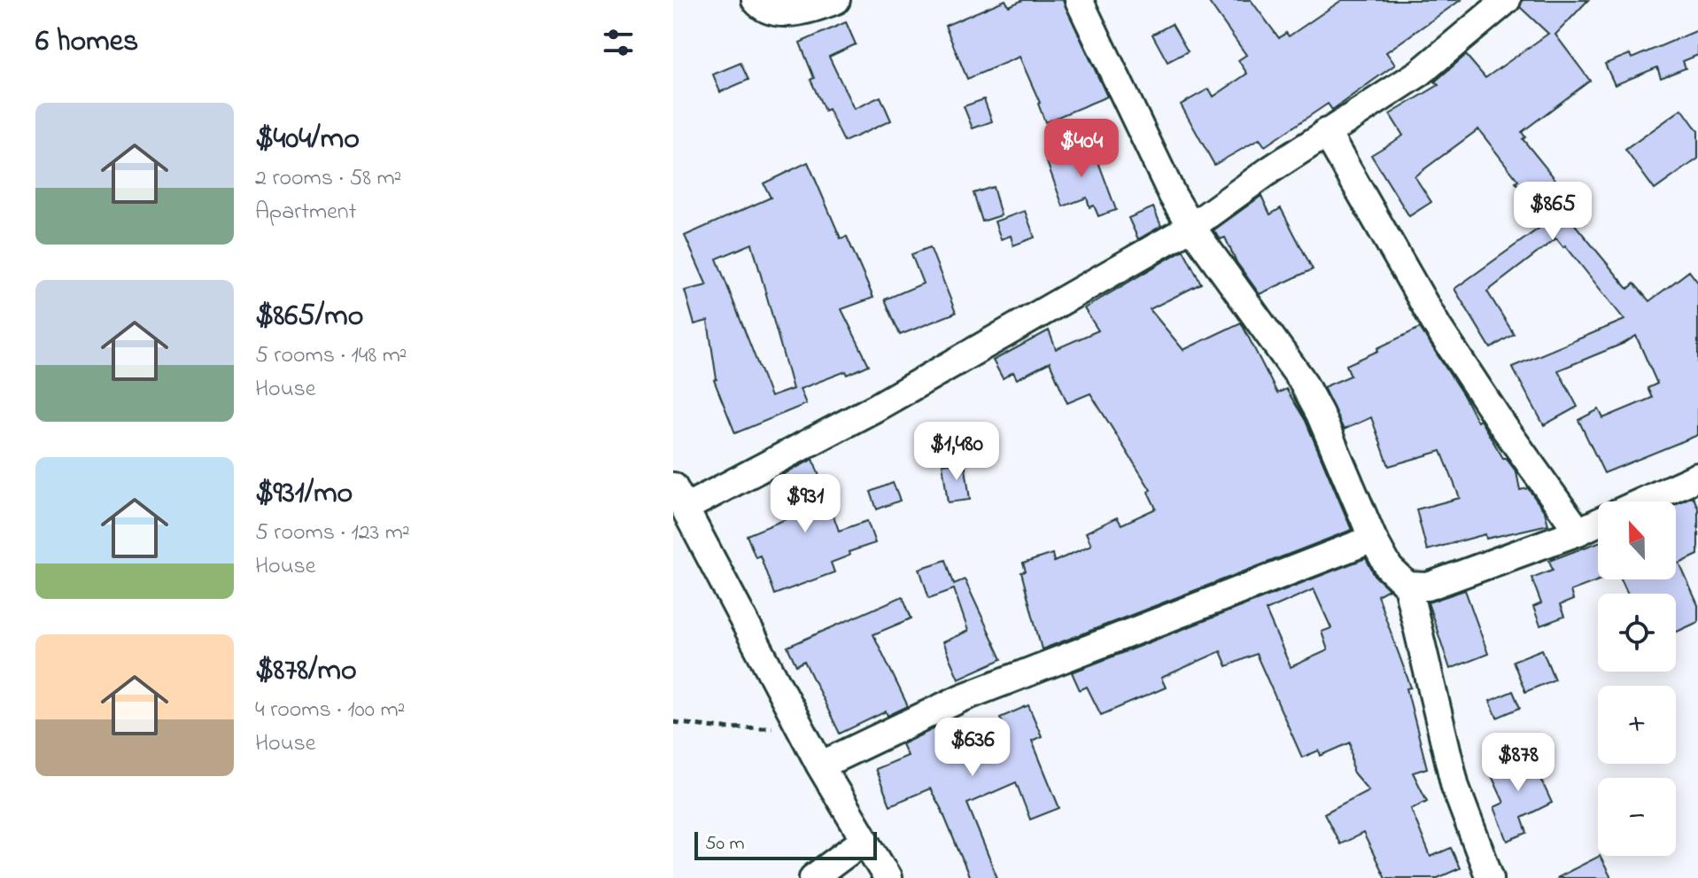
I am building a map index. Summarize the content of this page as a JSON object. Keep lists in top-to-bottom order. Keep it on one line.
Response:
{"scale_bar":"50 m","north":"top","page":{"heading":"6 homes","list":[{"name":"$404/mo","note":"2 rooms · 58 m² · Apartment"},{"name":"$865/mo","note":"5 rooms · 148 m² · House"},{"name":"$931/mo","note":"5 rooms · 123 m² · House"},{"name":"$878/mo","note":"4 rooms · 100 m² · House"}],"price":["$404","$865","$1,480","$931","$636","$878"],"map_buttons":["+","−"],"scale":"50 m"}}
